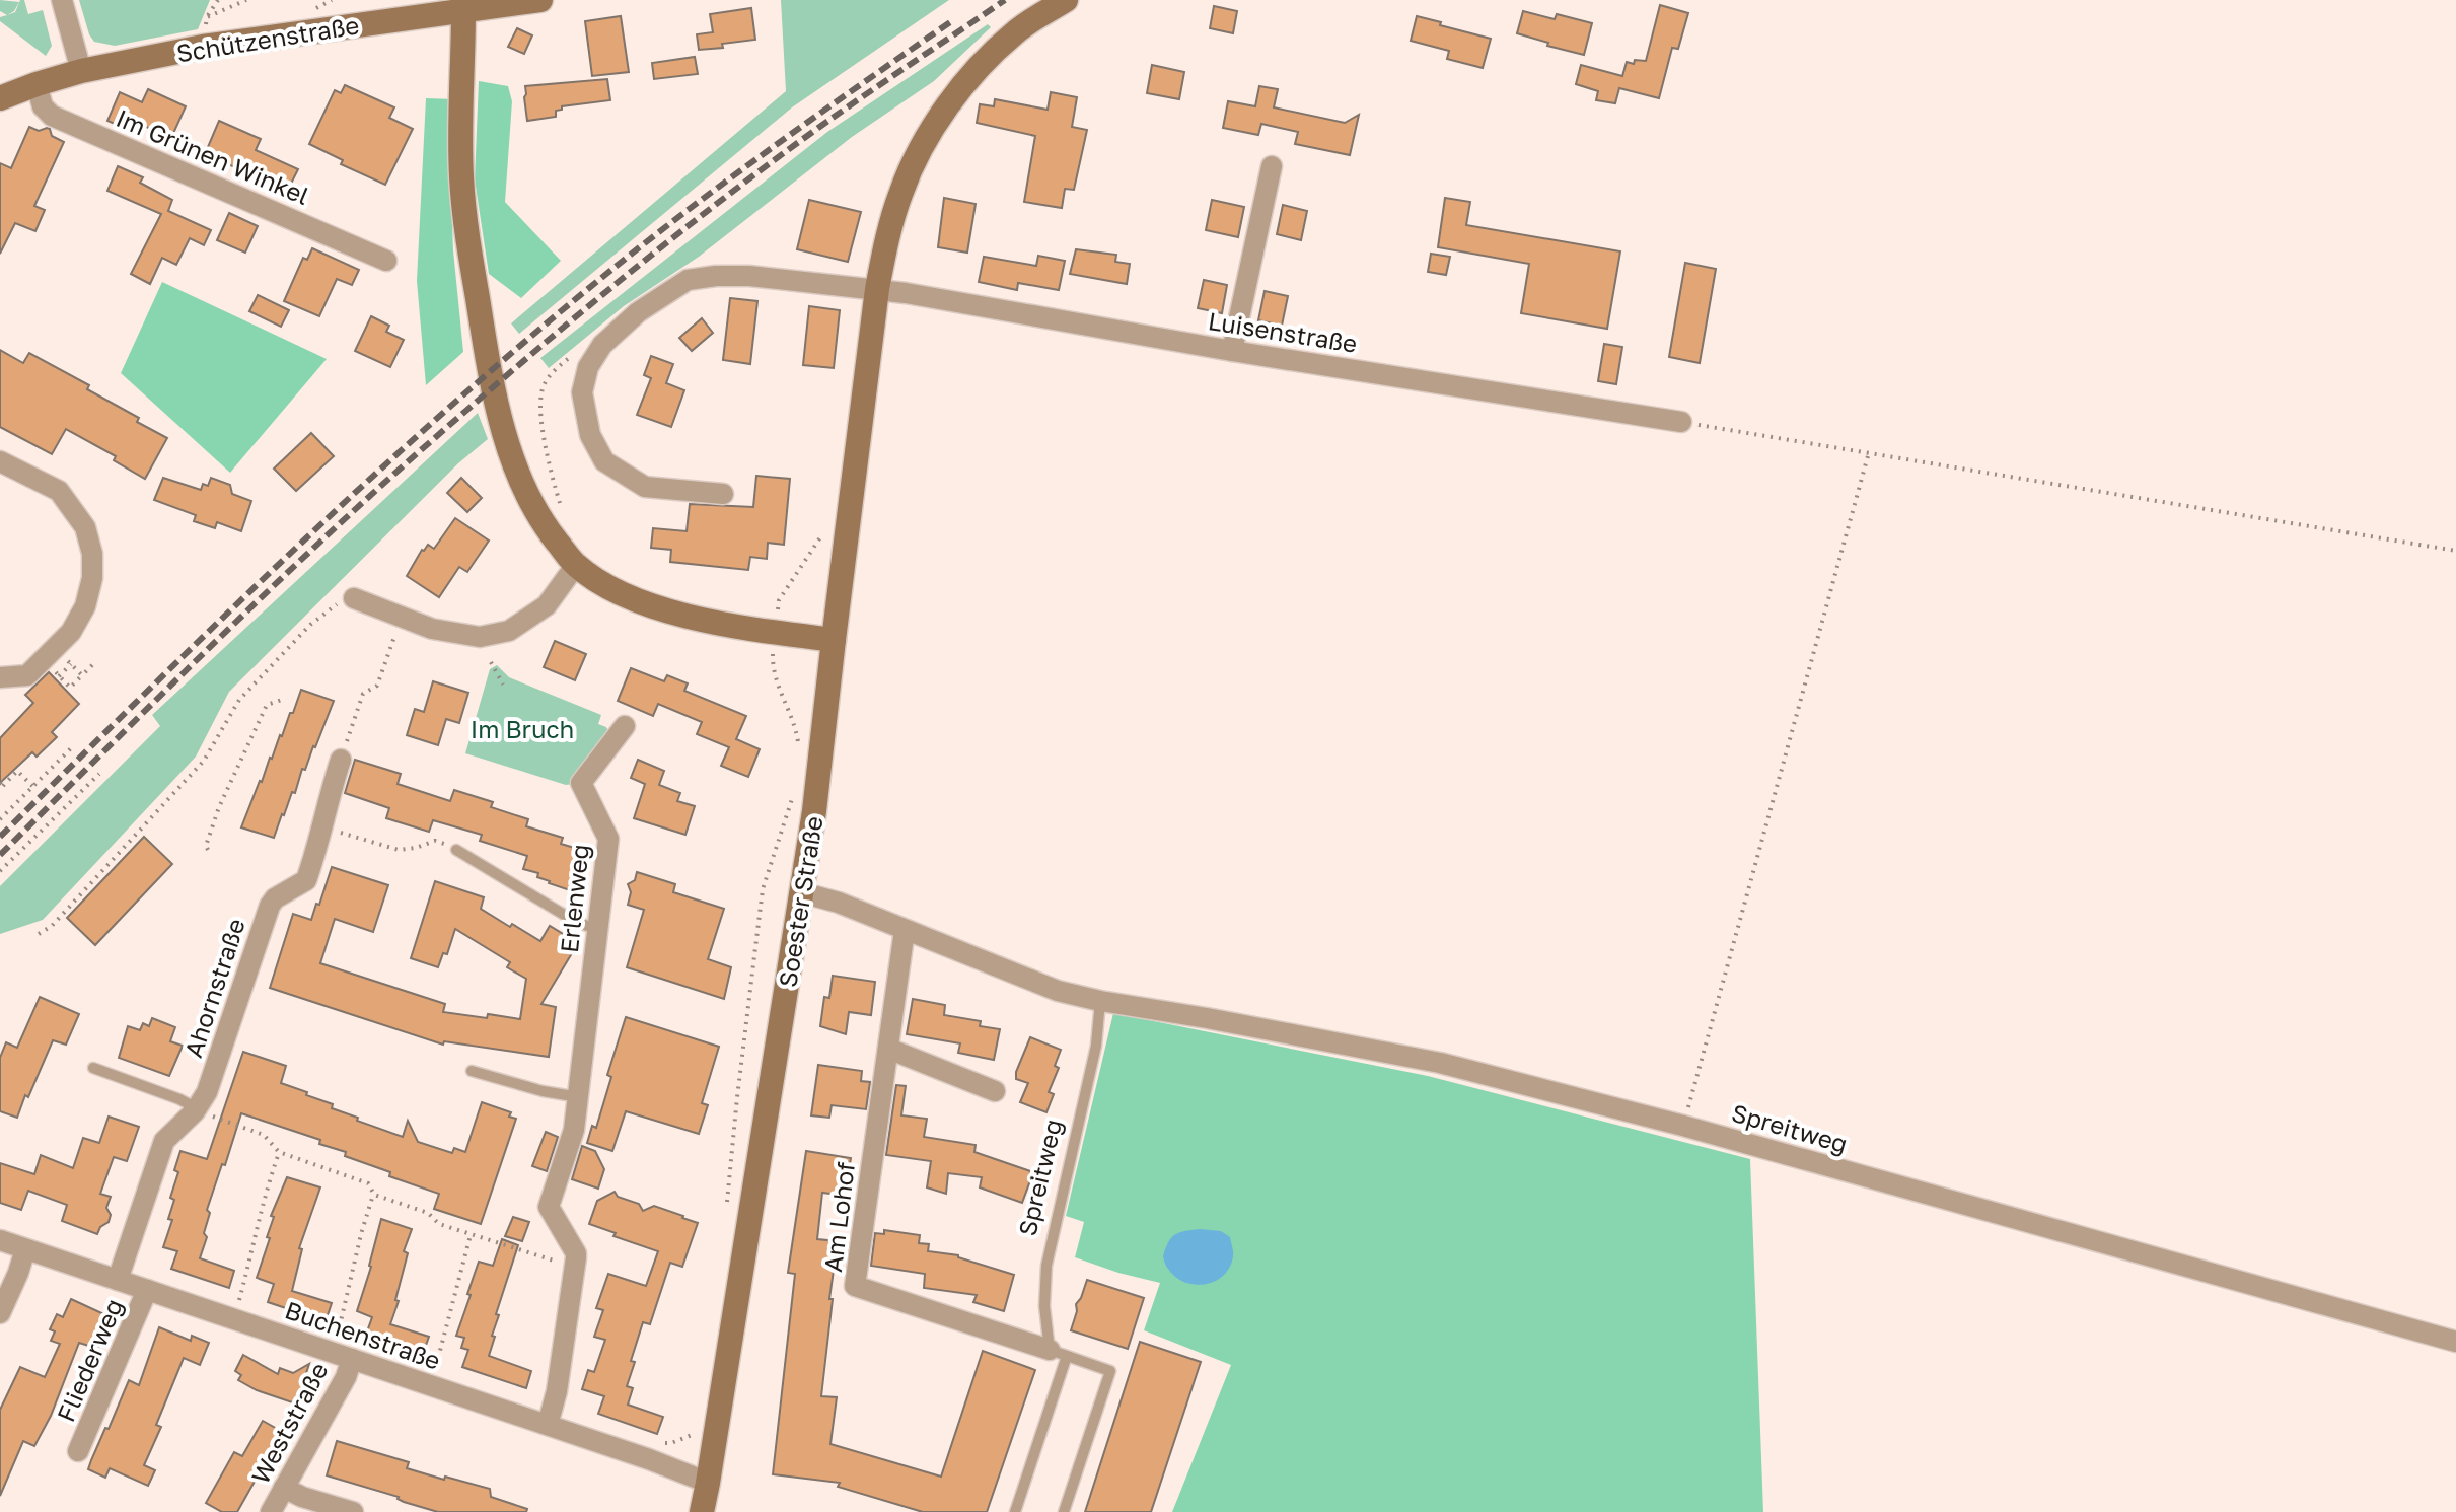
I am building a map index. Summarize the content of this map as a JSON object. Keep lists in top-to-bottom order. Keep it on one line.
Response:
{"streets":{"street":["Schützenstraße","Im Grünen Winkel","Luisenstraße","Erlenweg","Soester Straße","Ahornstraße","Spreitweg","Am Lohof","Buchenstraße","Fliederweg","Weststraße"]},"crossings":[["Schützenstraße","Im Grünen Winkel"],["Luisenstraße","Soester Straße"],["Erlenweg","Buchenstraße"],["Soester Straße","Spreitweg"],["Soester Straße","Buchenstraße"],["Ahornstraße","Buchenstraße"],["Spreitweg","Am Lohof"],["Buchenstraße","Fliederweg"],["Buchenstraße","Weststraße"]],"parks":["Im Bruch"]}
